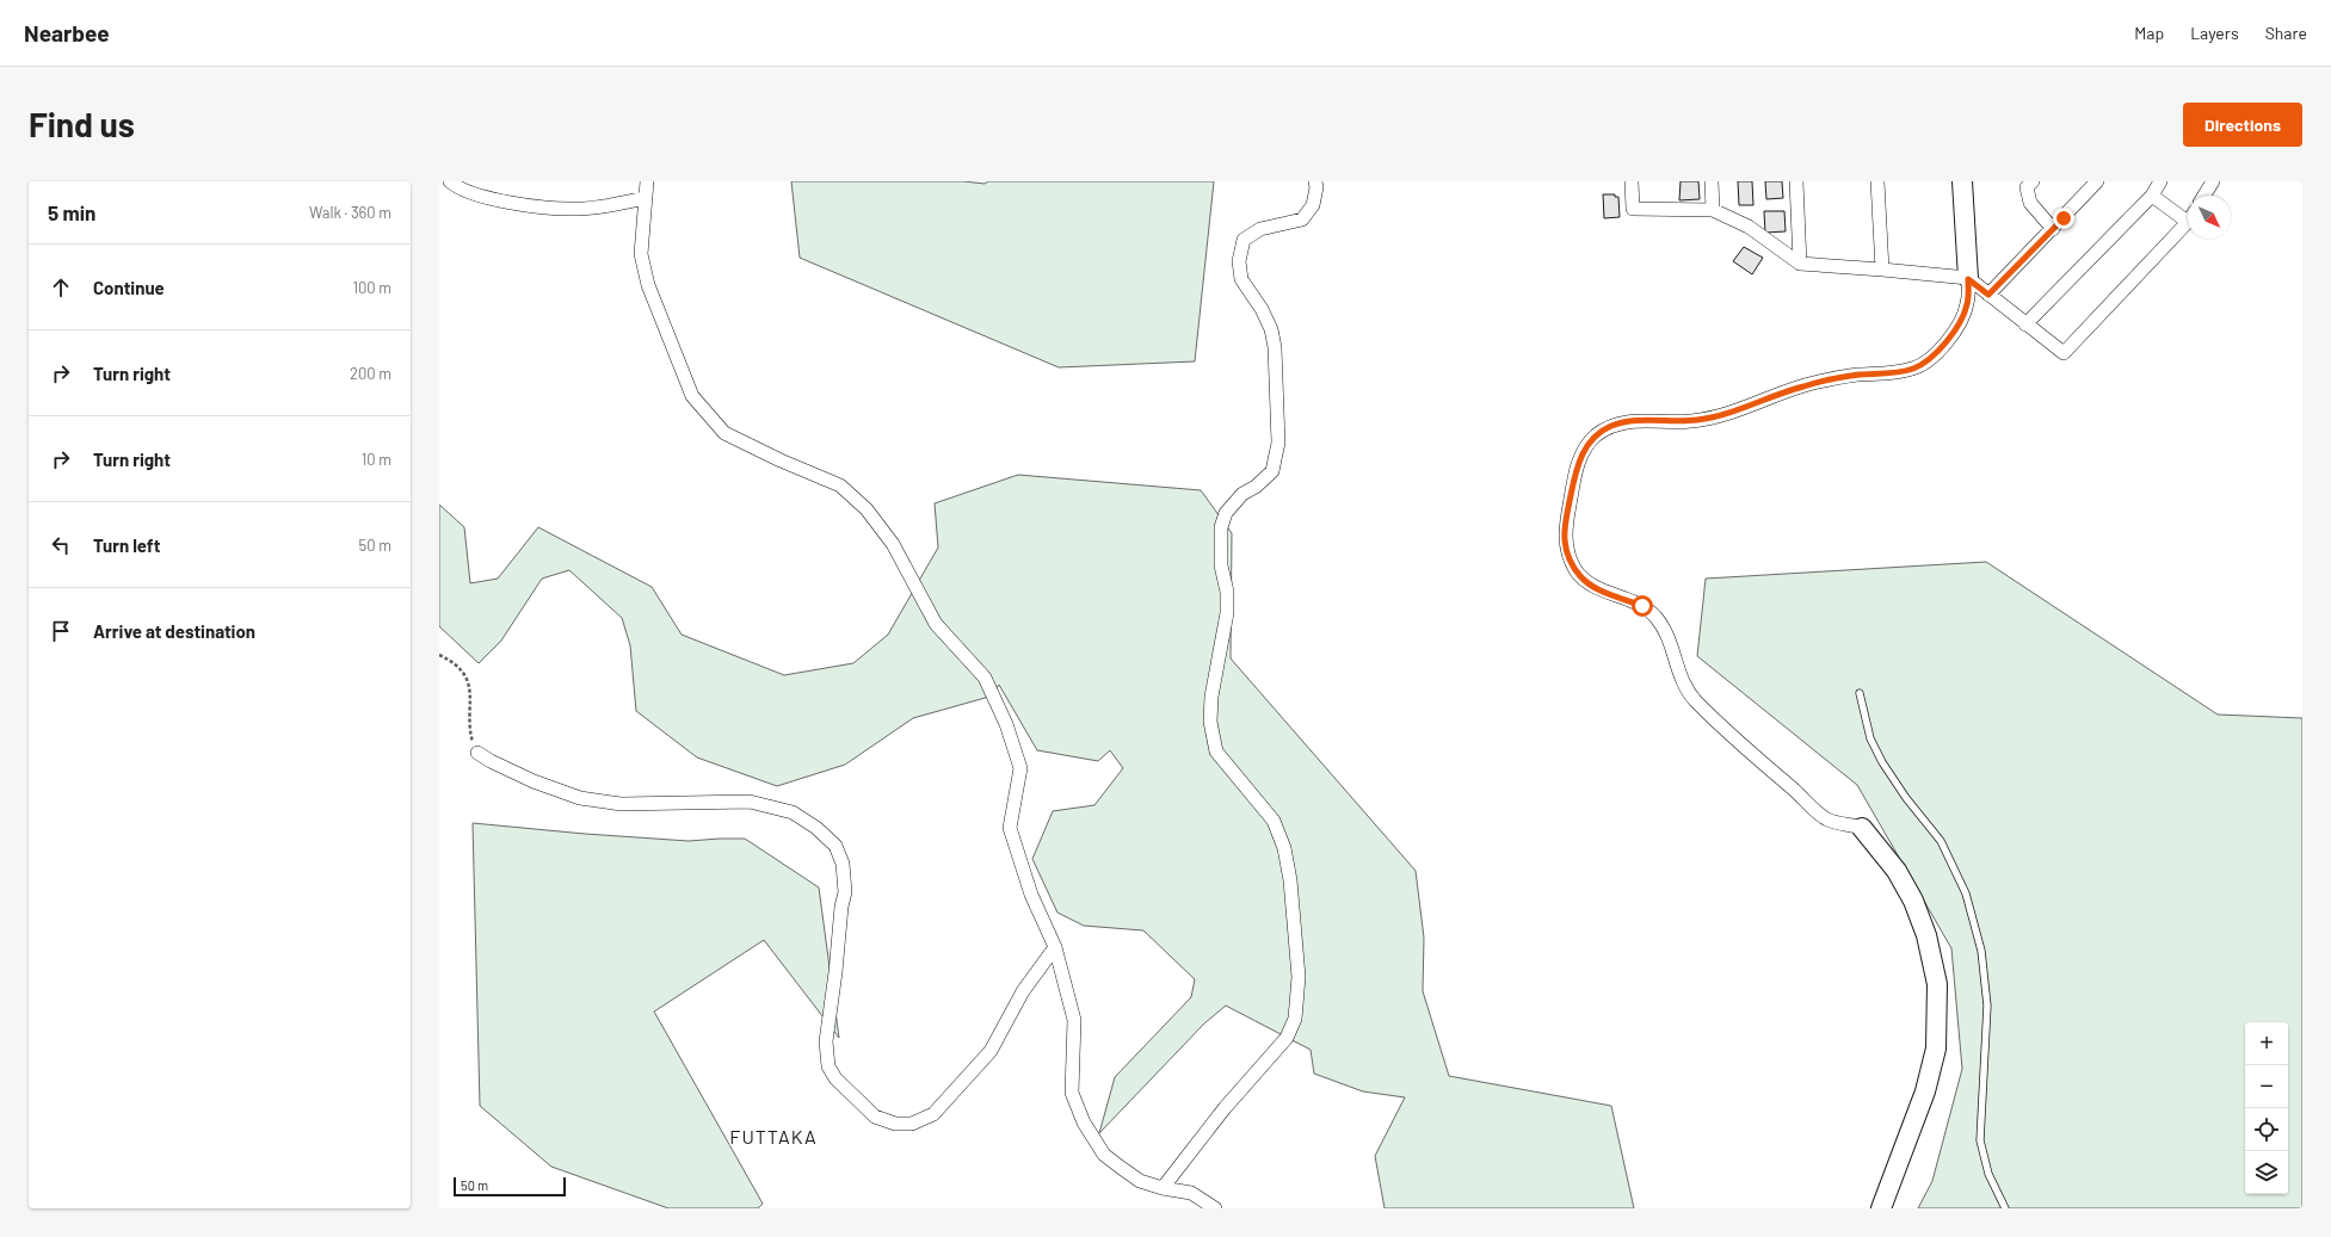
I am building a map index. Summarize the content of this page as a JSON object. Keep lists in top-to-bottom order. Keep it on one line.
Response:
{"districts":["FUTTAKA"],"scale_bar":"50 m","north":"bottom right","page":{"header":"Nearbee","nav":["Map","Layers","Share"],"buttons":"Directions","title":"Find us","heading":["5 min","Walk · 360 m"],"list":[["Continue","100 m"],["Turn right","200 m"],["Turn right","10 m"],["Turn left","50 m"],"Arrive at destination"],"map_buttons":["+","−"],"scale":"50 m"}}
